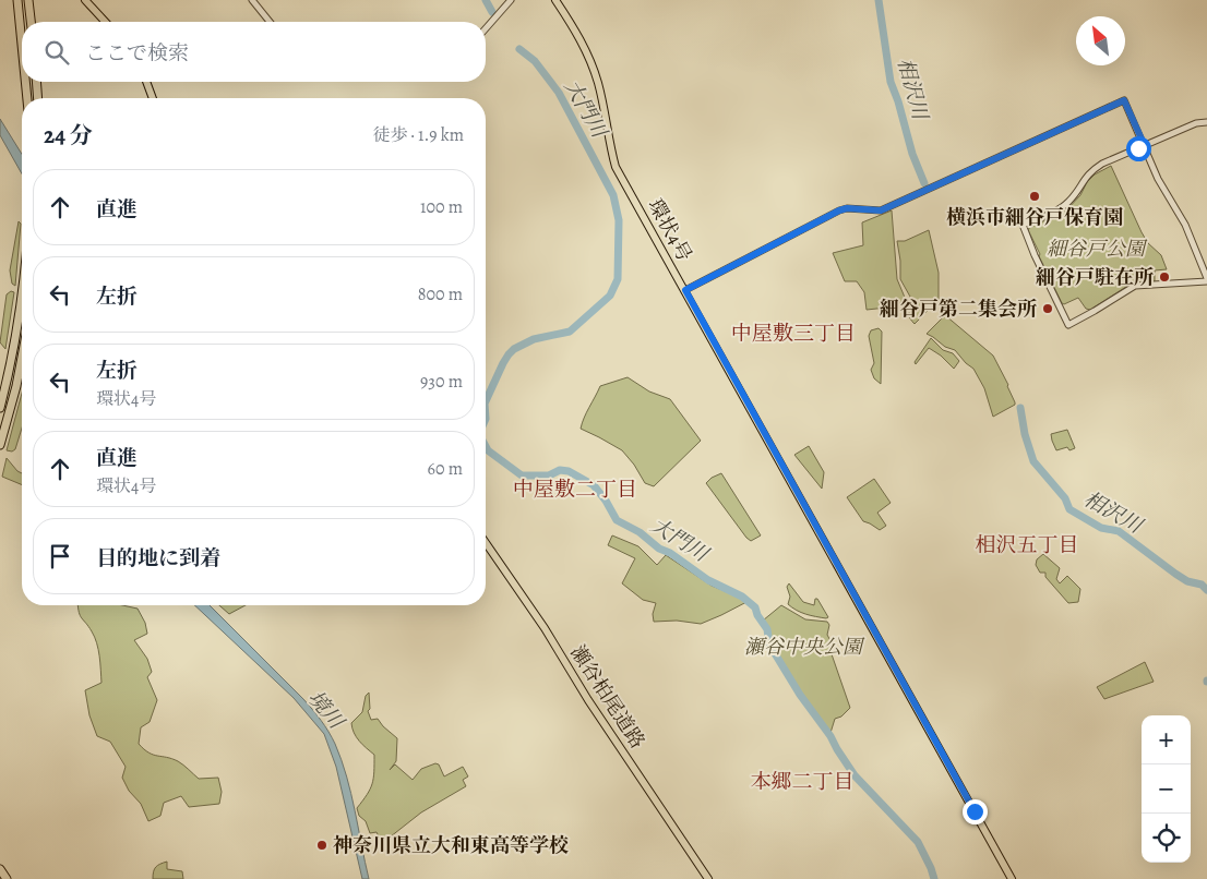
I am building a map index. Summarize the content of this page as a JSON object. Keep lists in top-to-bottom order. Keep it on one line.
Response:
{"streets":{"main road":["環状4号","瀬谷柏尾道路"]},"districts":["中屋敷三丁目","中屋敷二丁目","相沢五丁目","本郷二丁目"],"water":["相沢川","大門川","境川"],"parks":["細谷戸公園","瀬谷中央公園"],"places":["横浜市細谷戸保育園","細谷戸駐在所","細谷戸第二集会所","神奈川県立大和東高等学校"],"north":"top left","page":{"search":"ここで検索","heading":["24 分","徒歩 · 1.9 km"],"list":[["直進","100 m"],["左折","800 m"],["左折","環状4号","930 m"],["直進","環状4号","60 m"],"目的地に到着"],"map_buttons":["+","−"]}}
